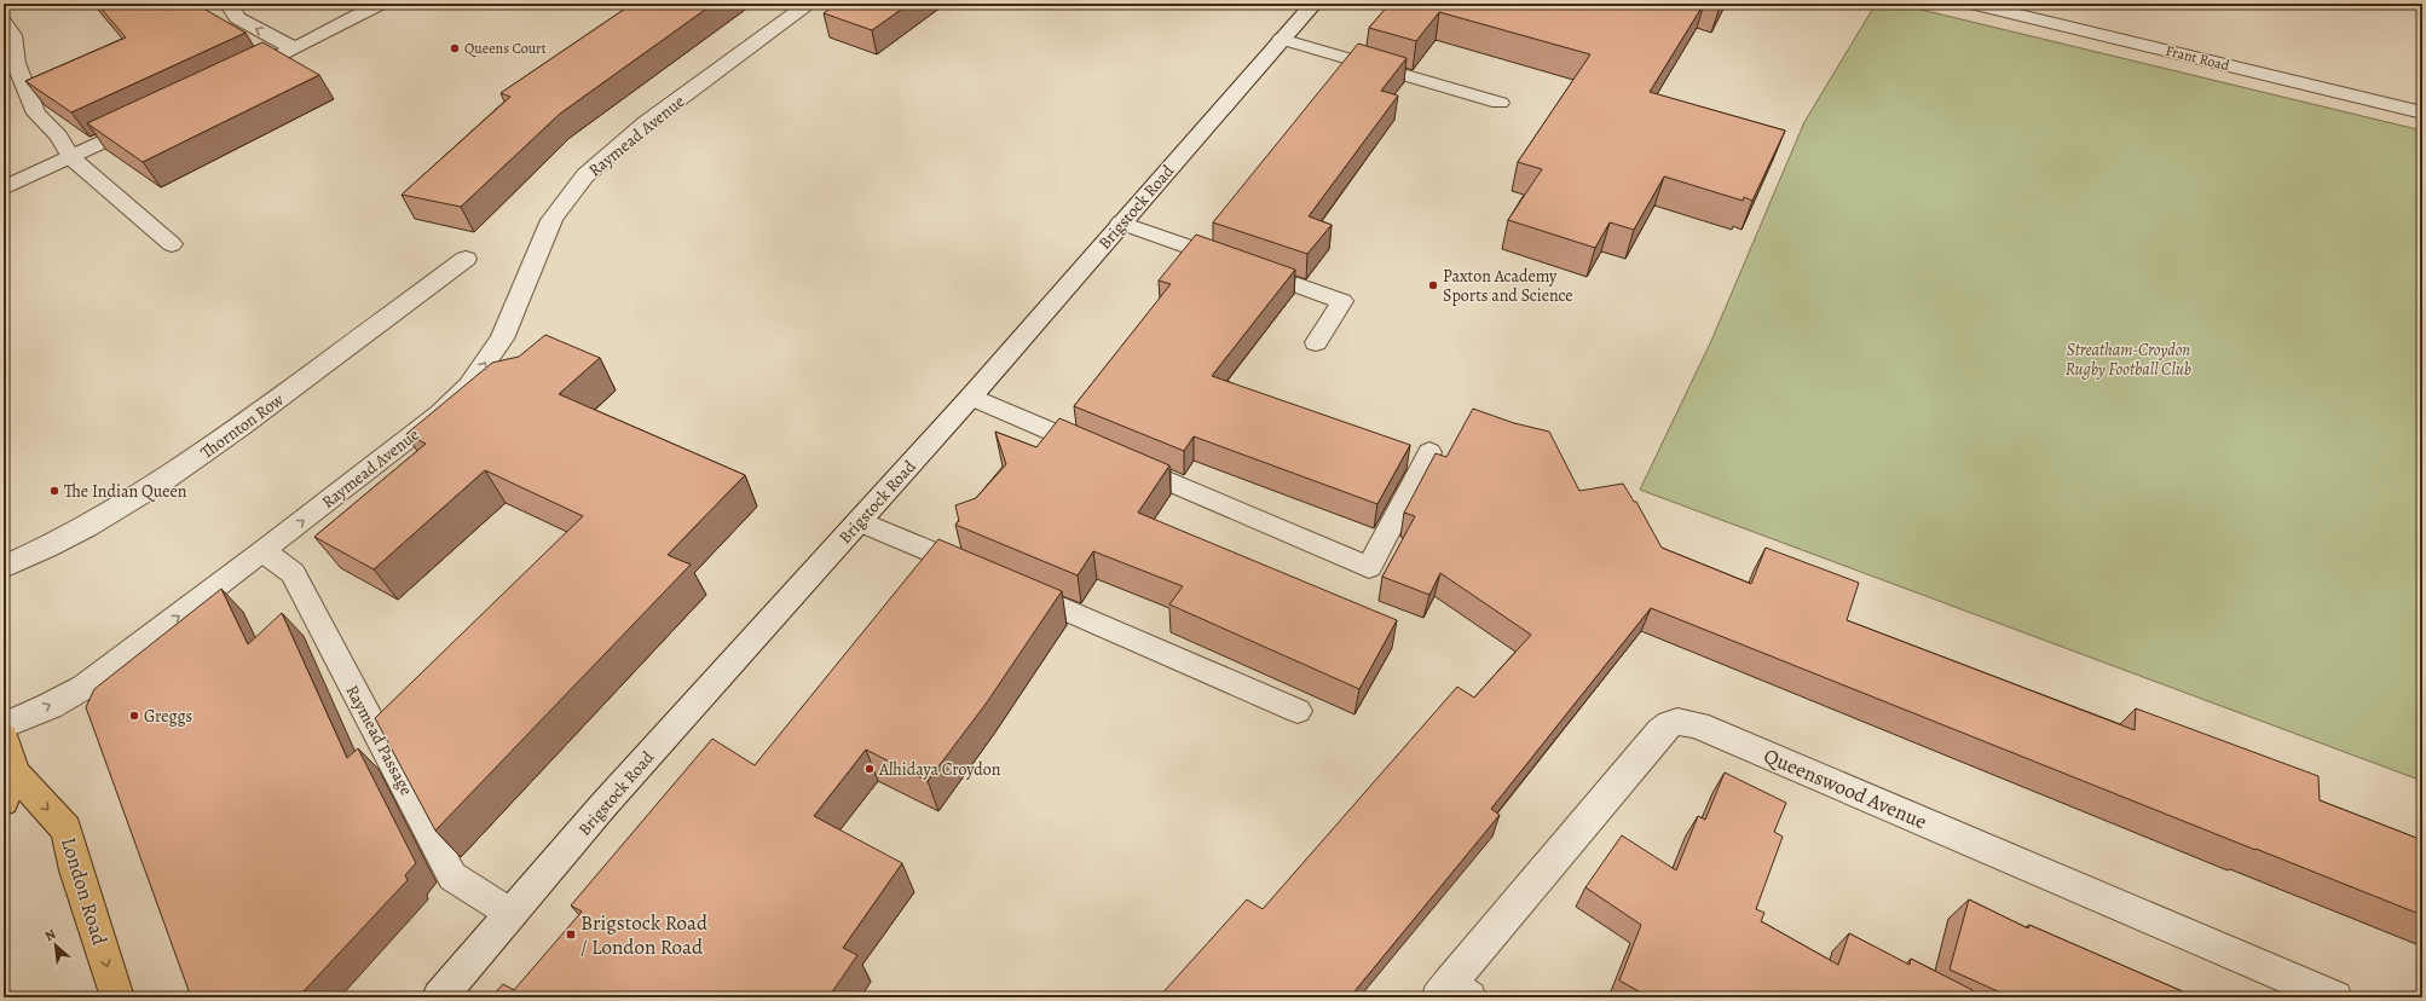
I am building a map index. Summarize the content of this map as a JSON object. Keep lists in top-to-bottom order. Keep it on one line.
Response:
{"streets":{"main road":["London Road"],"street":["Frant Road","Raymead Avenue","Brigstock Road","Thornton Row","Queenswood Avenue"],"lane":["Raymead Passage"]},"crossings":[["Raymead Avenue","Raymead Passage"],["Brigstock Road","Raymead Passage"]],"one_way":["Raymead Avenue","London Road"],"parks":["Streatham-Croydon Rugby Football Club"],"places":{"other":["Queens Court","Paxton Academy Sports and Science","The Indian Queen","Greggs","Alhidaya Croydon"],"transit":["Brigstock Road / London Road"]},"north":"top left"}
